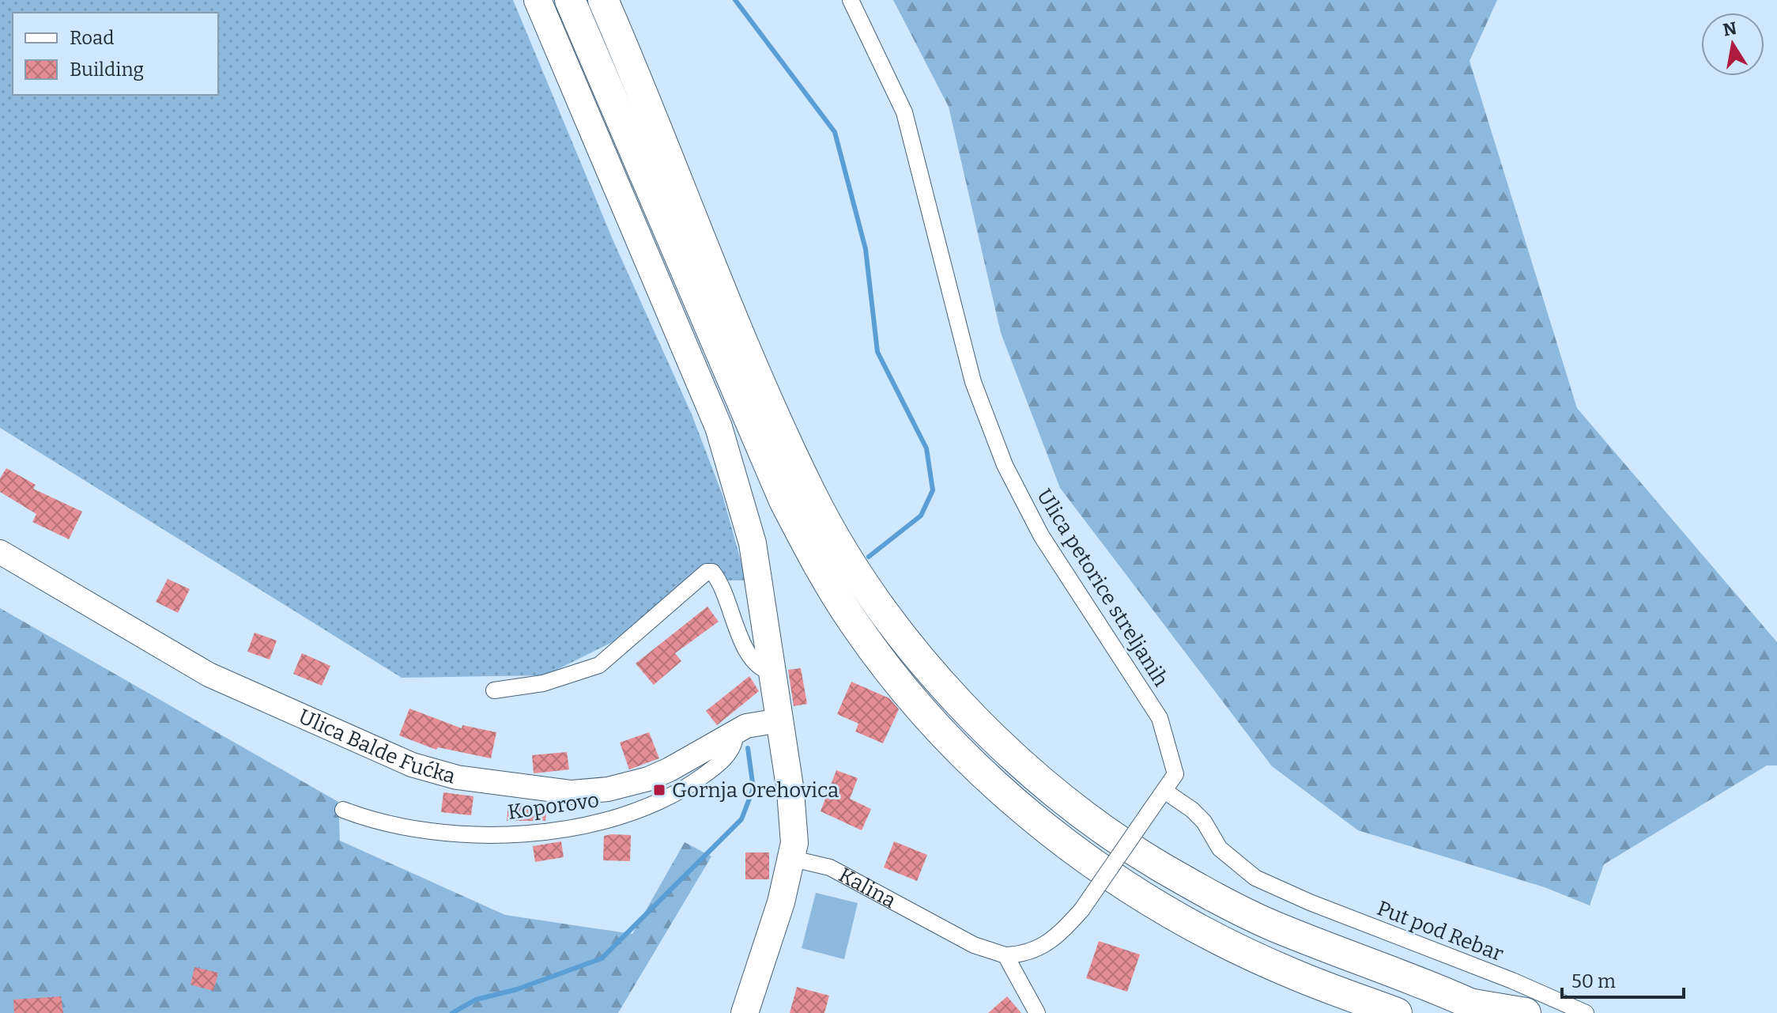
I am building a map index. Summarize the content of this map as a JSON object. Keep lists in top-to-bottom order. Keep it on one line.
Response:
{"streets":{"main road":["Ulica Balde Fućka"],"street":["Ulica petorice streljanih","Koporovo","Kalina","Put pod Rebar"]},"crossings":[["Ulica petorice streljanih","Kalina"],["Ulica petorice streljanih","Put pod Rebar"],["Ulica Balde Fućka","Koporovo"]],"places":{"transit":["Gornja Orehovica"]},"legend":["Road","Building"],"scale_bar":"50 m","north":"top"}
